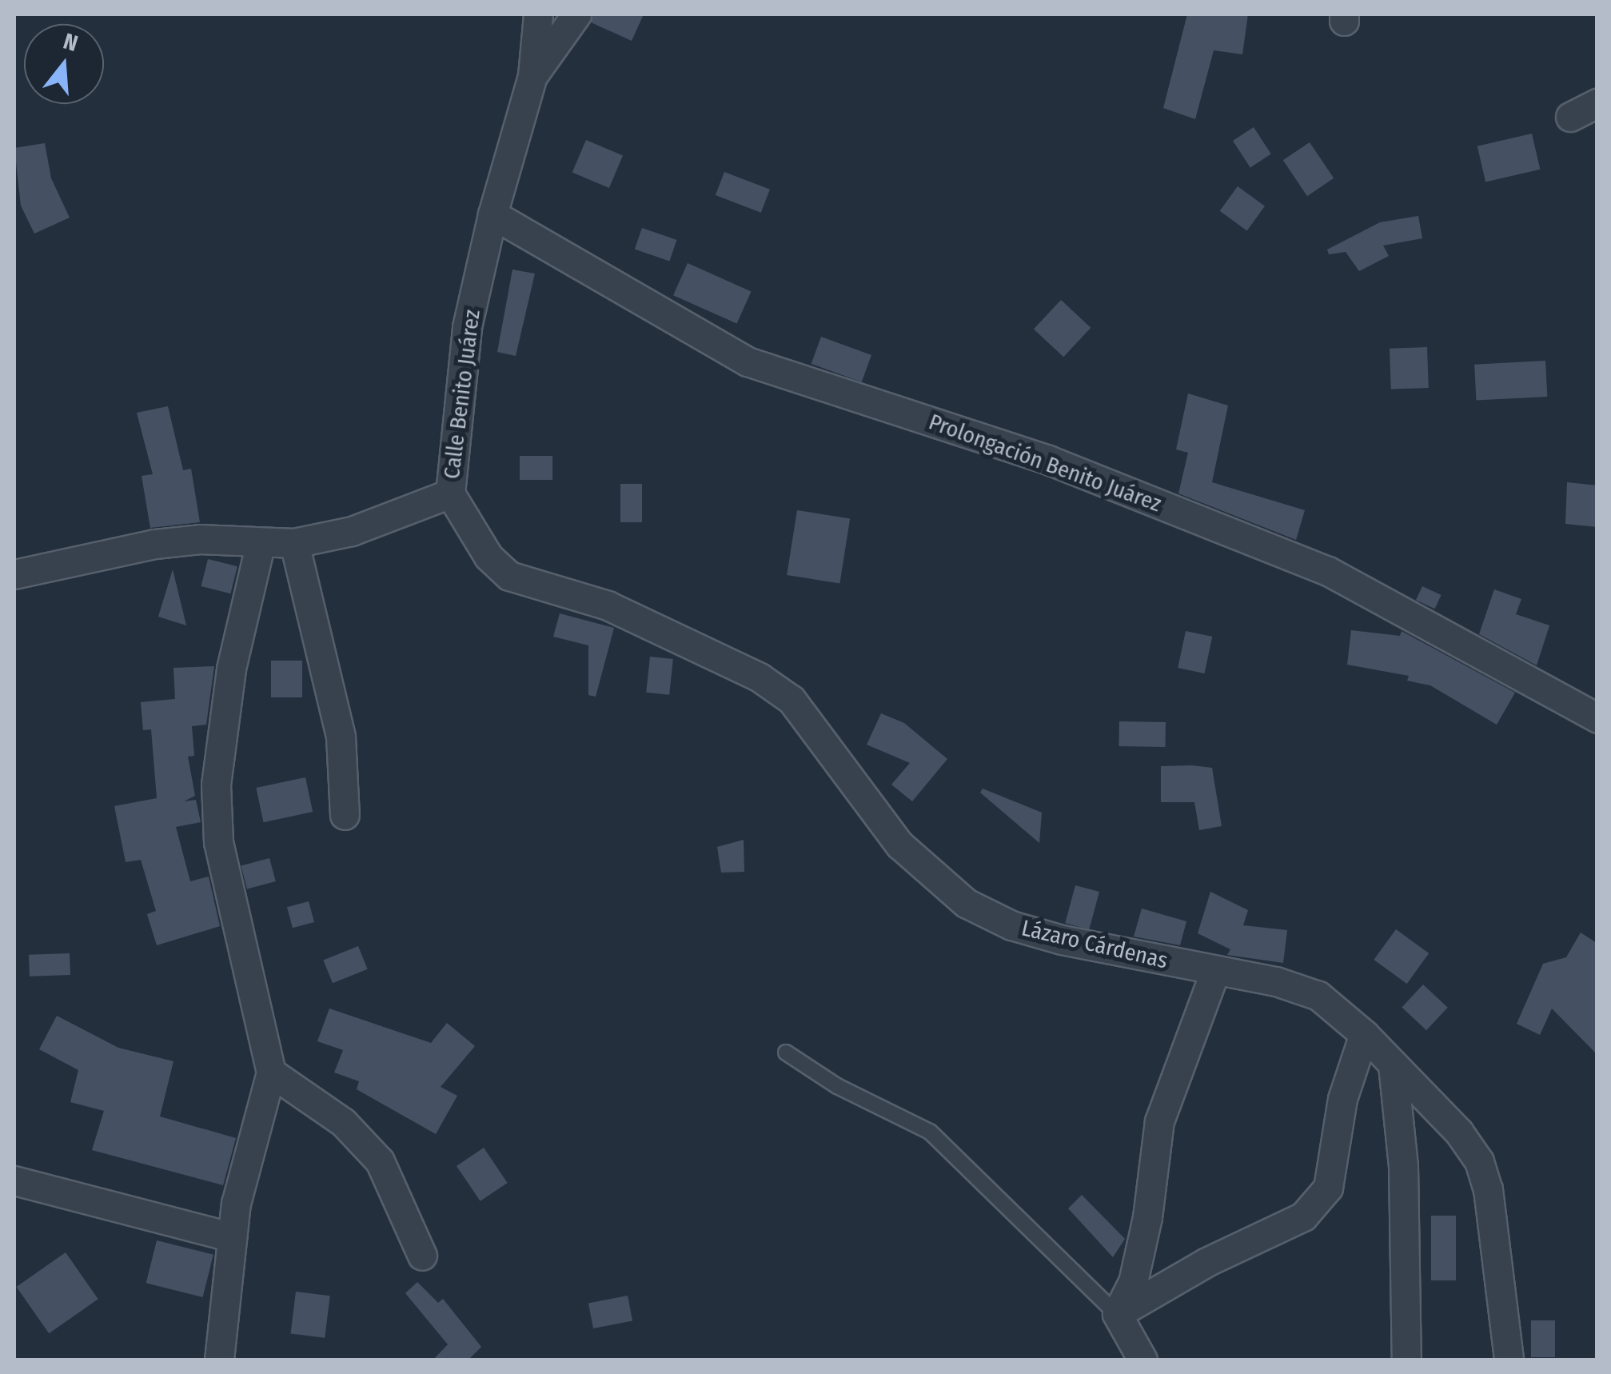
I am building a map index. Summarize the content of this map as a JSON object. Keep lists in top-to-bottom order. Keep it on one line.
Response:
{"streets":{"street":["Calle Benito Juárez","Prolongación Benito Juárez","Lázaro Cárdenas"]},"crossings":[["Calle Benito Juárez","Prolongación Benito Juárez"],["Calle Benito Juárez","Lázaro Cárdenas"]],"north":"top"}
